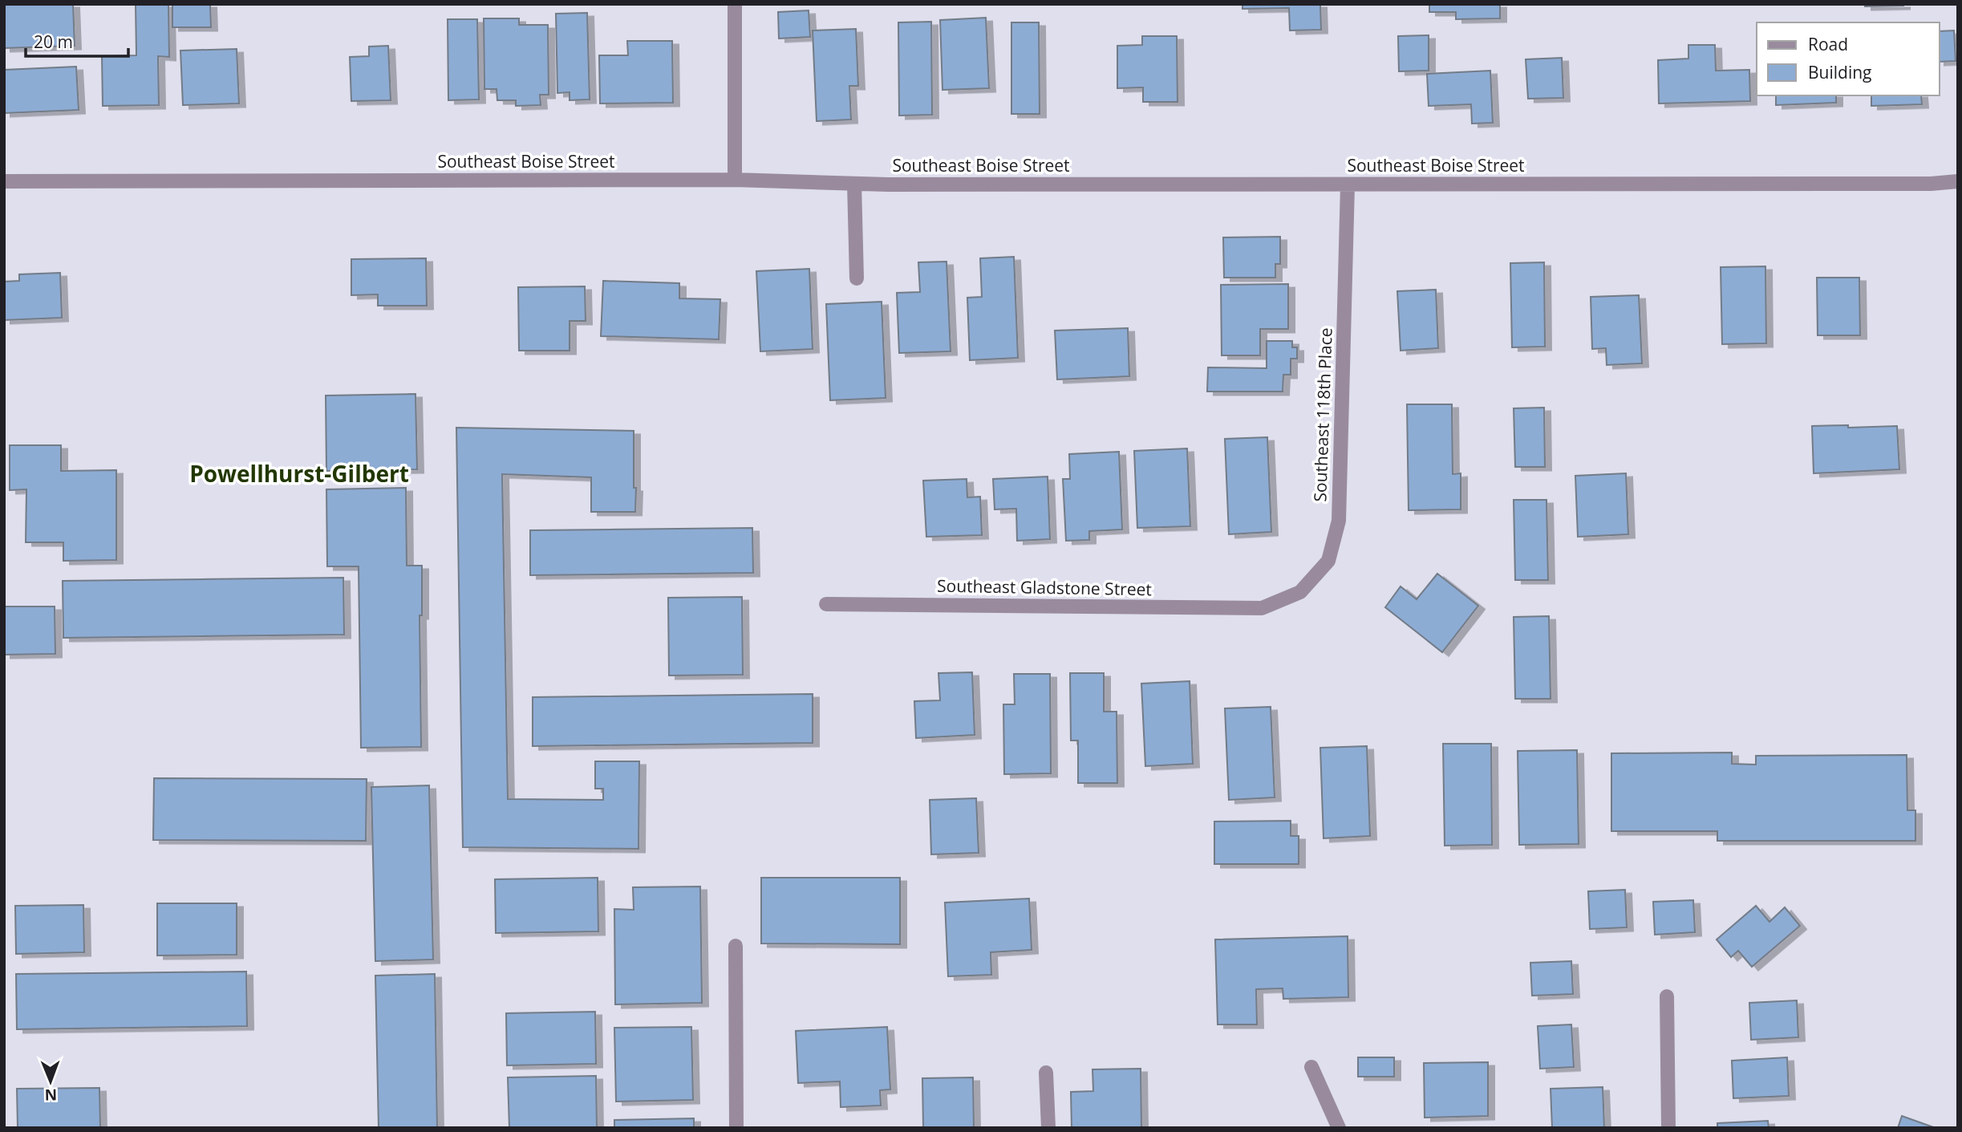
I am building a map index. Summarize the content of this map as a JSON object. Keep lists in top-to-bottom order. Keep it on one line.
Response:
{"streets":{"street":["Southeast Boise Street","Southeast 118th Place","Southeast Gladstone Street"]},"crossings":[["Southeast Boise Street","Southeast 118th Place"],["Southeast 118th Place","Southeast Gladstone Street"]],"districts":["Powellhurst-Gilbert"],"legend":["Road","Building"],"scale_bar":"20 m","north":"bottom"}
